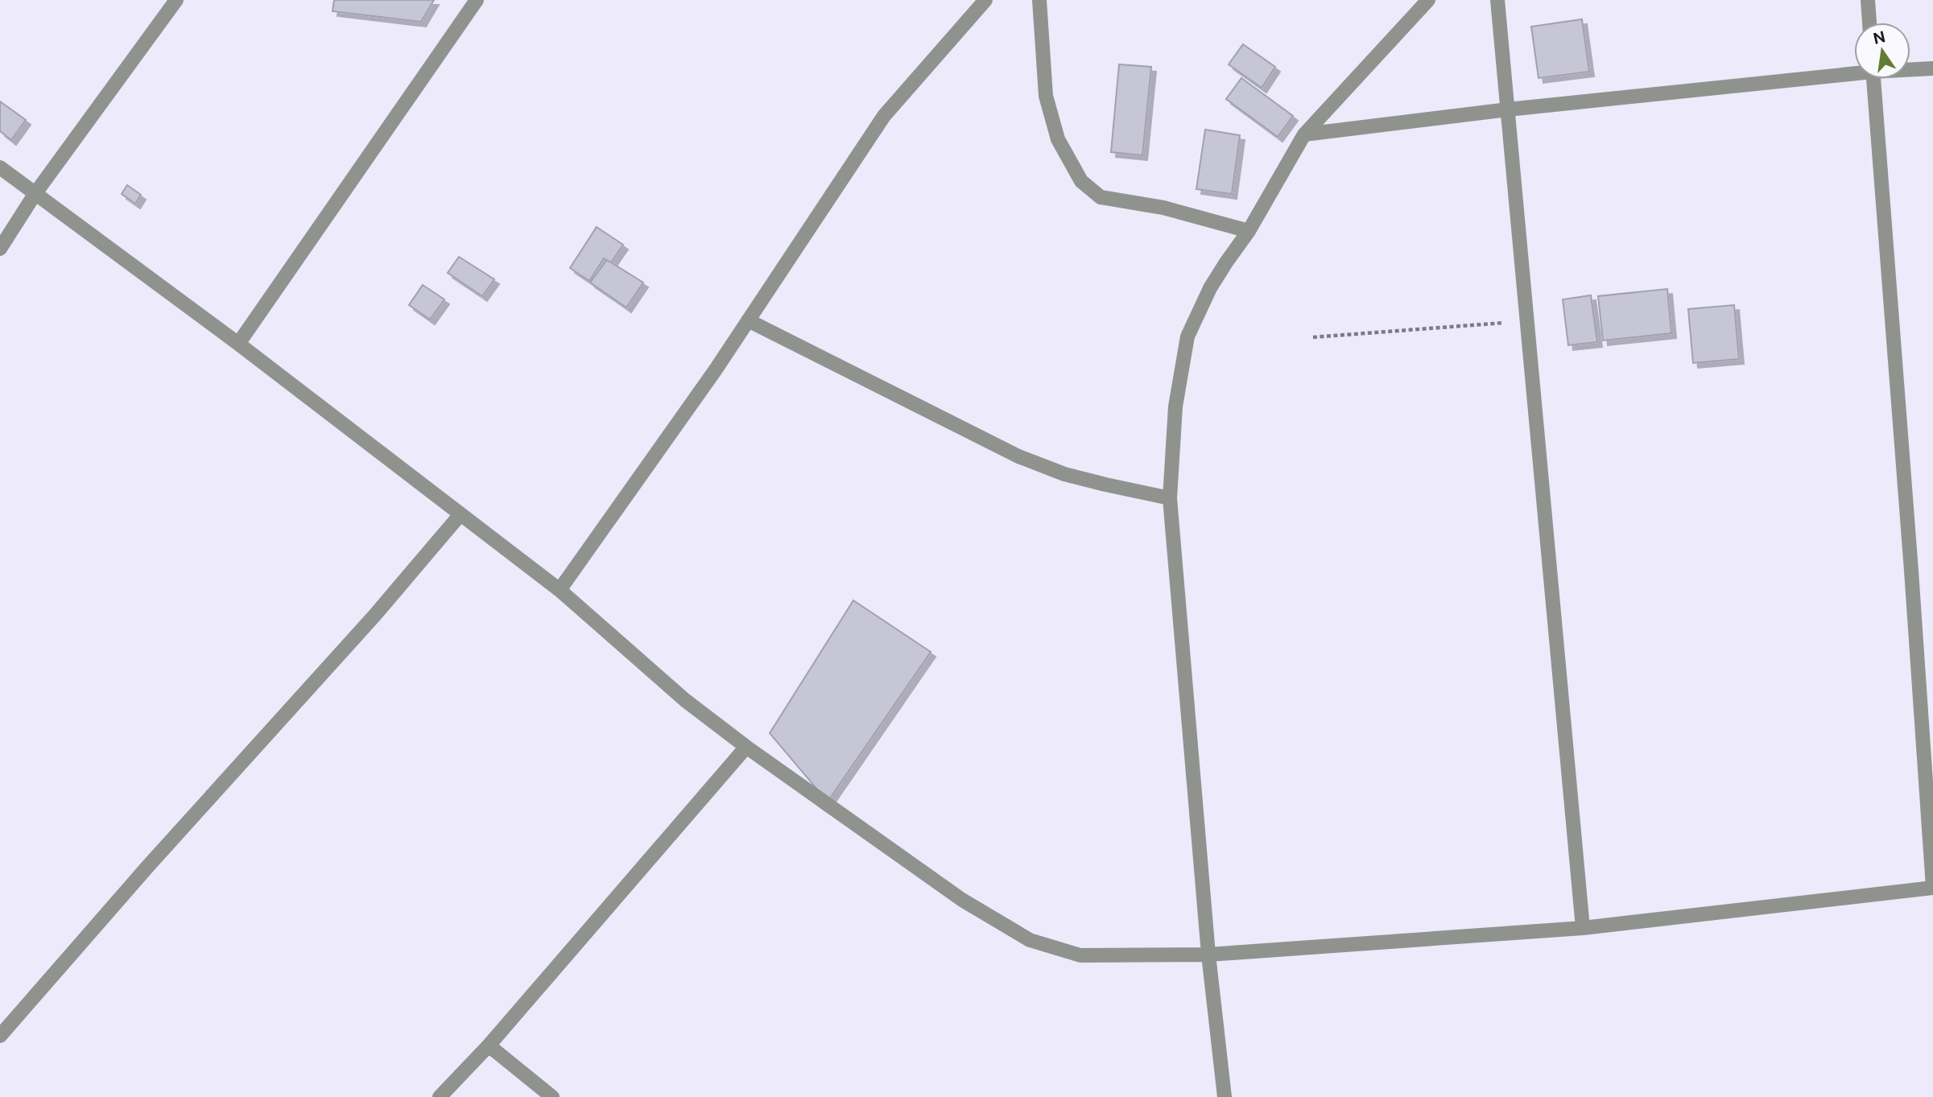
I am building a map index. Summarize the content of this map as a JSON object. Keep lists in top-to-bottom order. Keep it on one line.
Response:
{"north":"top"}
